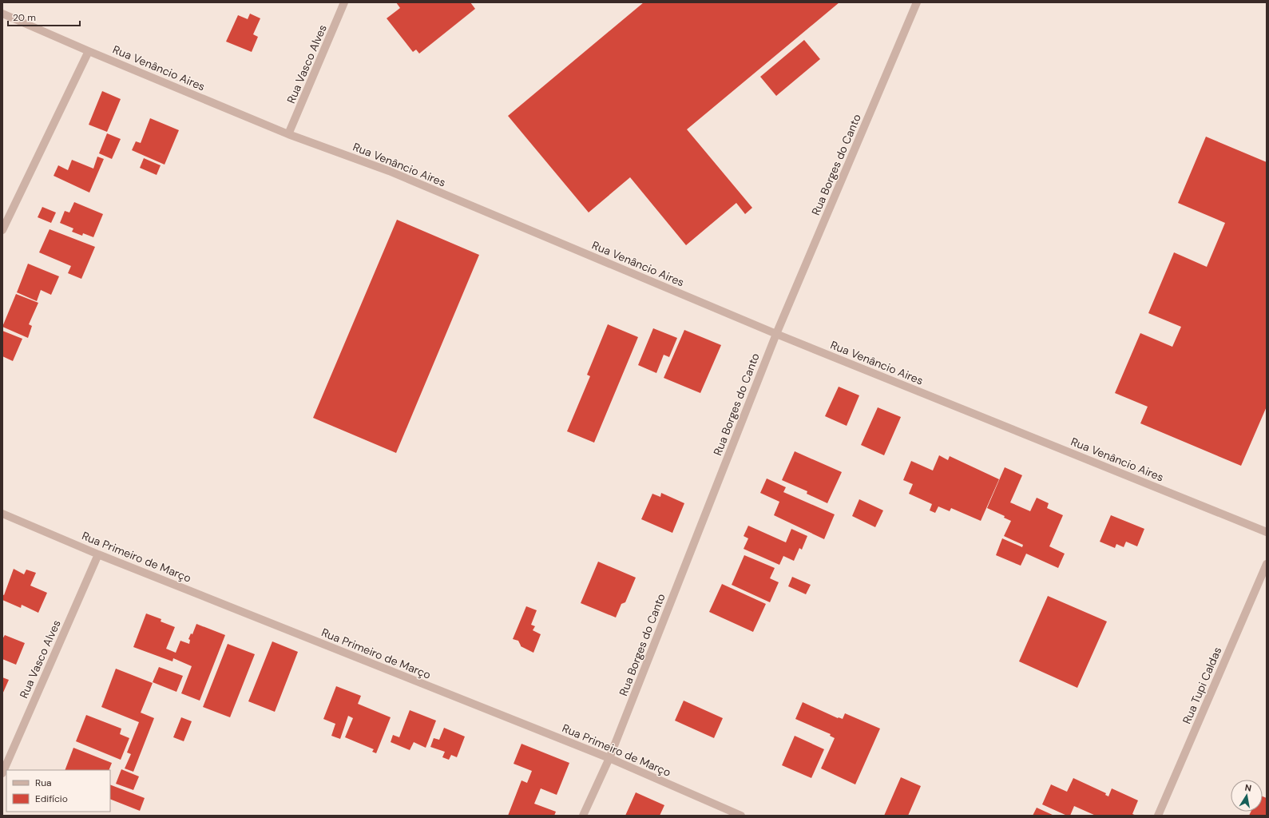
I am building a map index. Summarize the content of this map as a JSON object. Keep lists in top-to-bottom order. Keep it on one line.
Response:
{"streets":{"street":["Rua Vasco Alves","Rua Venâncio Aires","Rua Borges do Canto","Rua Primeiro de Março","Rua Tupi Caldas"]},"crossings":[["Rua Vasco Alves","Rua Venâncio Aires"],["Rua Vasco Alves","Rua Primeiro de Março"],["Rua Venâncio Aires","Rua Borges do Canto"],["Rua Borges do Canto","Rua Primeiro de Março"]],"legend":["Rua","Edifício"],"scale_bar":"20 m","north":"top"}
